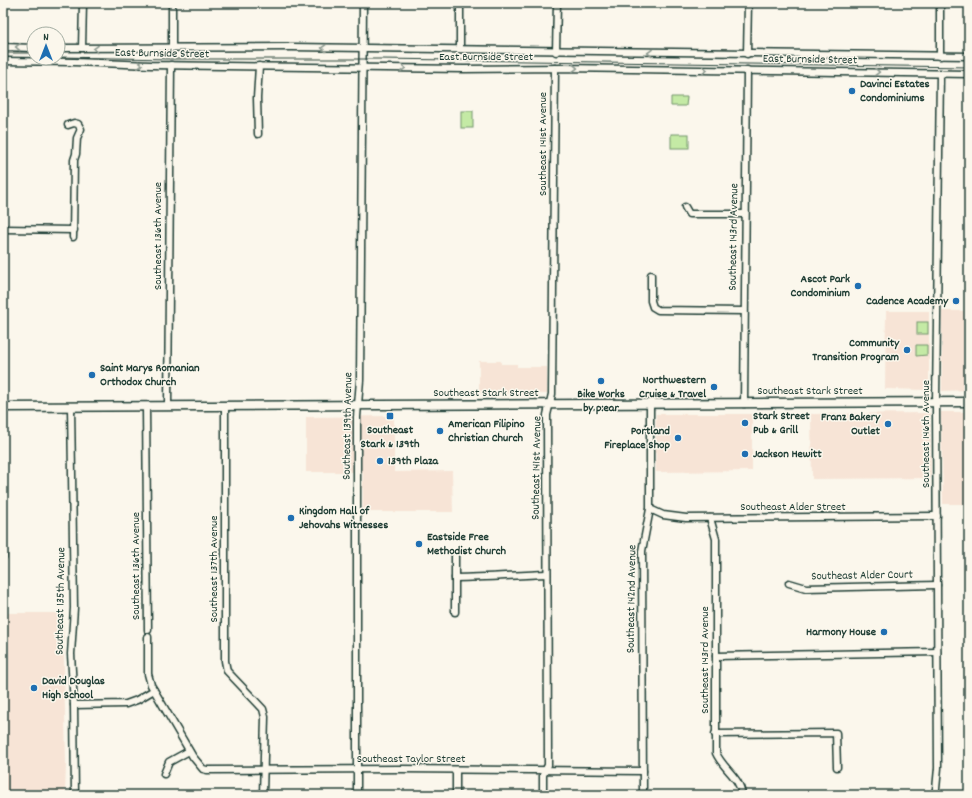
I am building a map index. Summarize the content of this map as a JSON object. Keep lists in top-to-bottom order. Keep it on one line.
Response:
{"streets":{"main road":["Southeast Stark Street"],"street":["East Burnside Street","Southeast 141st Avenue","Southeast 136th Avenue","Southeast 143rd Avenue","Southeast 139th Avenue","Southeast 146th Avenue","Southeast Alder Street","Southeast 137th Avenue","Southeast Alder Court","Southeast 142nd Avenue","Southeast 135th Avenue","Southeast Taylor Street"]},"crossings":[["East Burnside Street","Southeast 141st Avenue"],["East Burnside Street","Southeast 136th Avenue"],["East Burnside Street","Southeast 143rd Avenue"],["East Burnside Street","Southeast 139th Avenue"],["East Burnside Street","Southeast 146th Avenue"],["Southeast 141st Avenue","Southeast Stark Street"],["Southeast 141st Avenue","Southeast Taylor Street"],["Southeast 136th Avenue","Southeast Stark Street"],["Southeast 136th Avenue","Southeast Taylor Street"],["Southeast 143rd Avenue","Southeast Stark Street"],["Southeast 143rd Avenue","Southeast Alder Street"],["Southeast Stark Street","Southeast 139th Avenue"],["Southeast Stark Street","Southeast 146th Avenue"],["Southeast Stark Street","Southeast 137th Avenue"],["Southeast Stark Street","Southeast 142nd Avenue"],["Southeast Stark Street","Southeast 135th Avenue"],["Southeast 139th Avenue","Southeast Taylor Street"],["Southeast 146th Avenue","Southeast Alder Street"],["Southeast 146th Avenue","Southeast Alder Court"],["Southeast Alder Street","Southeast 142nd Avenue"],["Southeast 137th Avenue","Southeast Taylor Street"],["Southeast 142nd Avenue","Southeast Taylor Street"]],"places":{"other":["Davinci Estates Condominiums","Ascot Park Condominium","Cadence Academy","Community Transition Program","Saint Marys Romanian Orthodox Church","Bike Works by p:ear","Northwestern Cruise & Travel","Stark Street Pub & Grill","Franz Bakery Outlet","American Filipino Christian Church","Portland Fireplace Shop","Jackson Hewitt","139th Plaza","Kingdom Hall of Jehovahs Witnesses","Eastside Free Methodist Church","Harmony House","David Douglas High School"],"transit":["Southeast Stark & 139th"]},"north":"top"}
